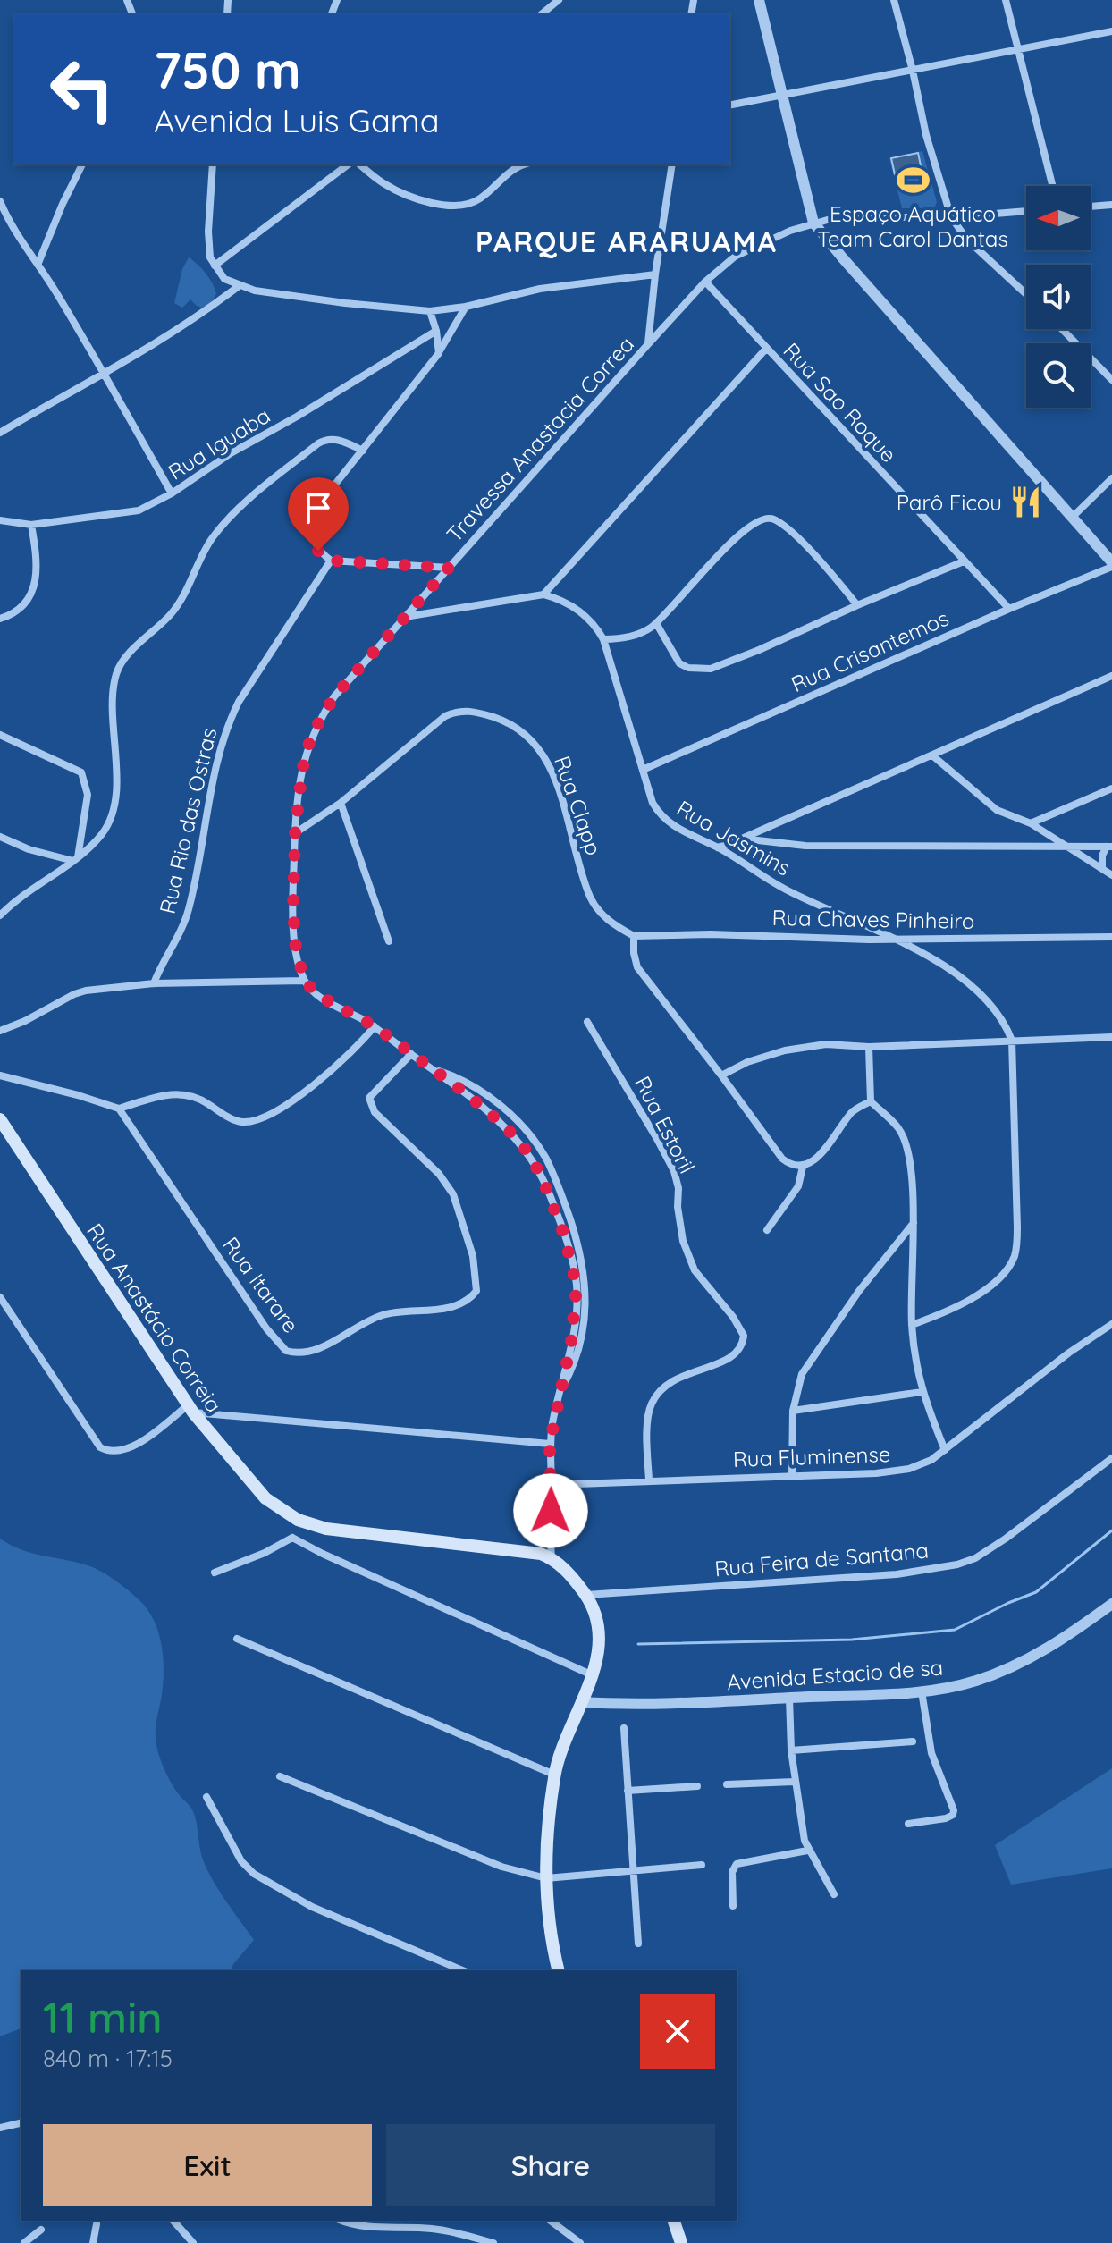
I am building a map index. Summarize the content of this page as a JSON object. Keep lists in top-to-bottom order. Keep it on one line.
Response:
{"streets":{"main road":["Rua Anastácio Correia"],"street":["Rua Sao Roque","Travessa Anastacia Correa","Rua Iguaba","Rua Crisantemos","Rua Clapp","Rua Rio das Ostras","Rua Jasmins","Rua Chaves Pinheiro","Rua Estoril","Rua Itarare","Rua Fluminense","Rua Feira de Santana","Avenida Estacio de sa"]},"crossings":[["Rua Sao Roque","Travessa Anastacia Correa"],["Rua Sao Roque","Rua Crisantemos"],["Travessa Anastacia Correa","Rua Clapp"],["Rua Crisantemos","Rua Jasmins"],["Rua Clapp","Rua Chaves Pinheiro"],["Rua Jasmins","Rua Chaves Pinheiro"],["Rua Estoril","Rua Fluminense"]],"districts":["PARQUE ARARUAMA"],"places":{"sports":["Espaço Aquático Team Carol Dantas"],"restaurant":["Parô Ficou"]},"north":"left","page":{"turn":["750 m","Avenida Luis Gama"],"heading":["11 min","840 m · 17:15"],"buttons":["Exit","Share"]}}
